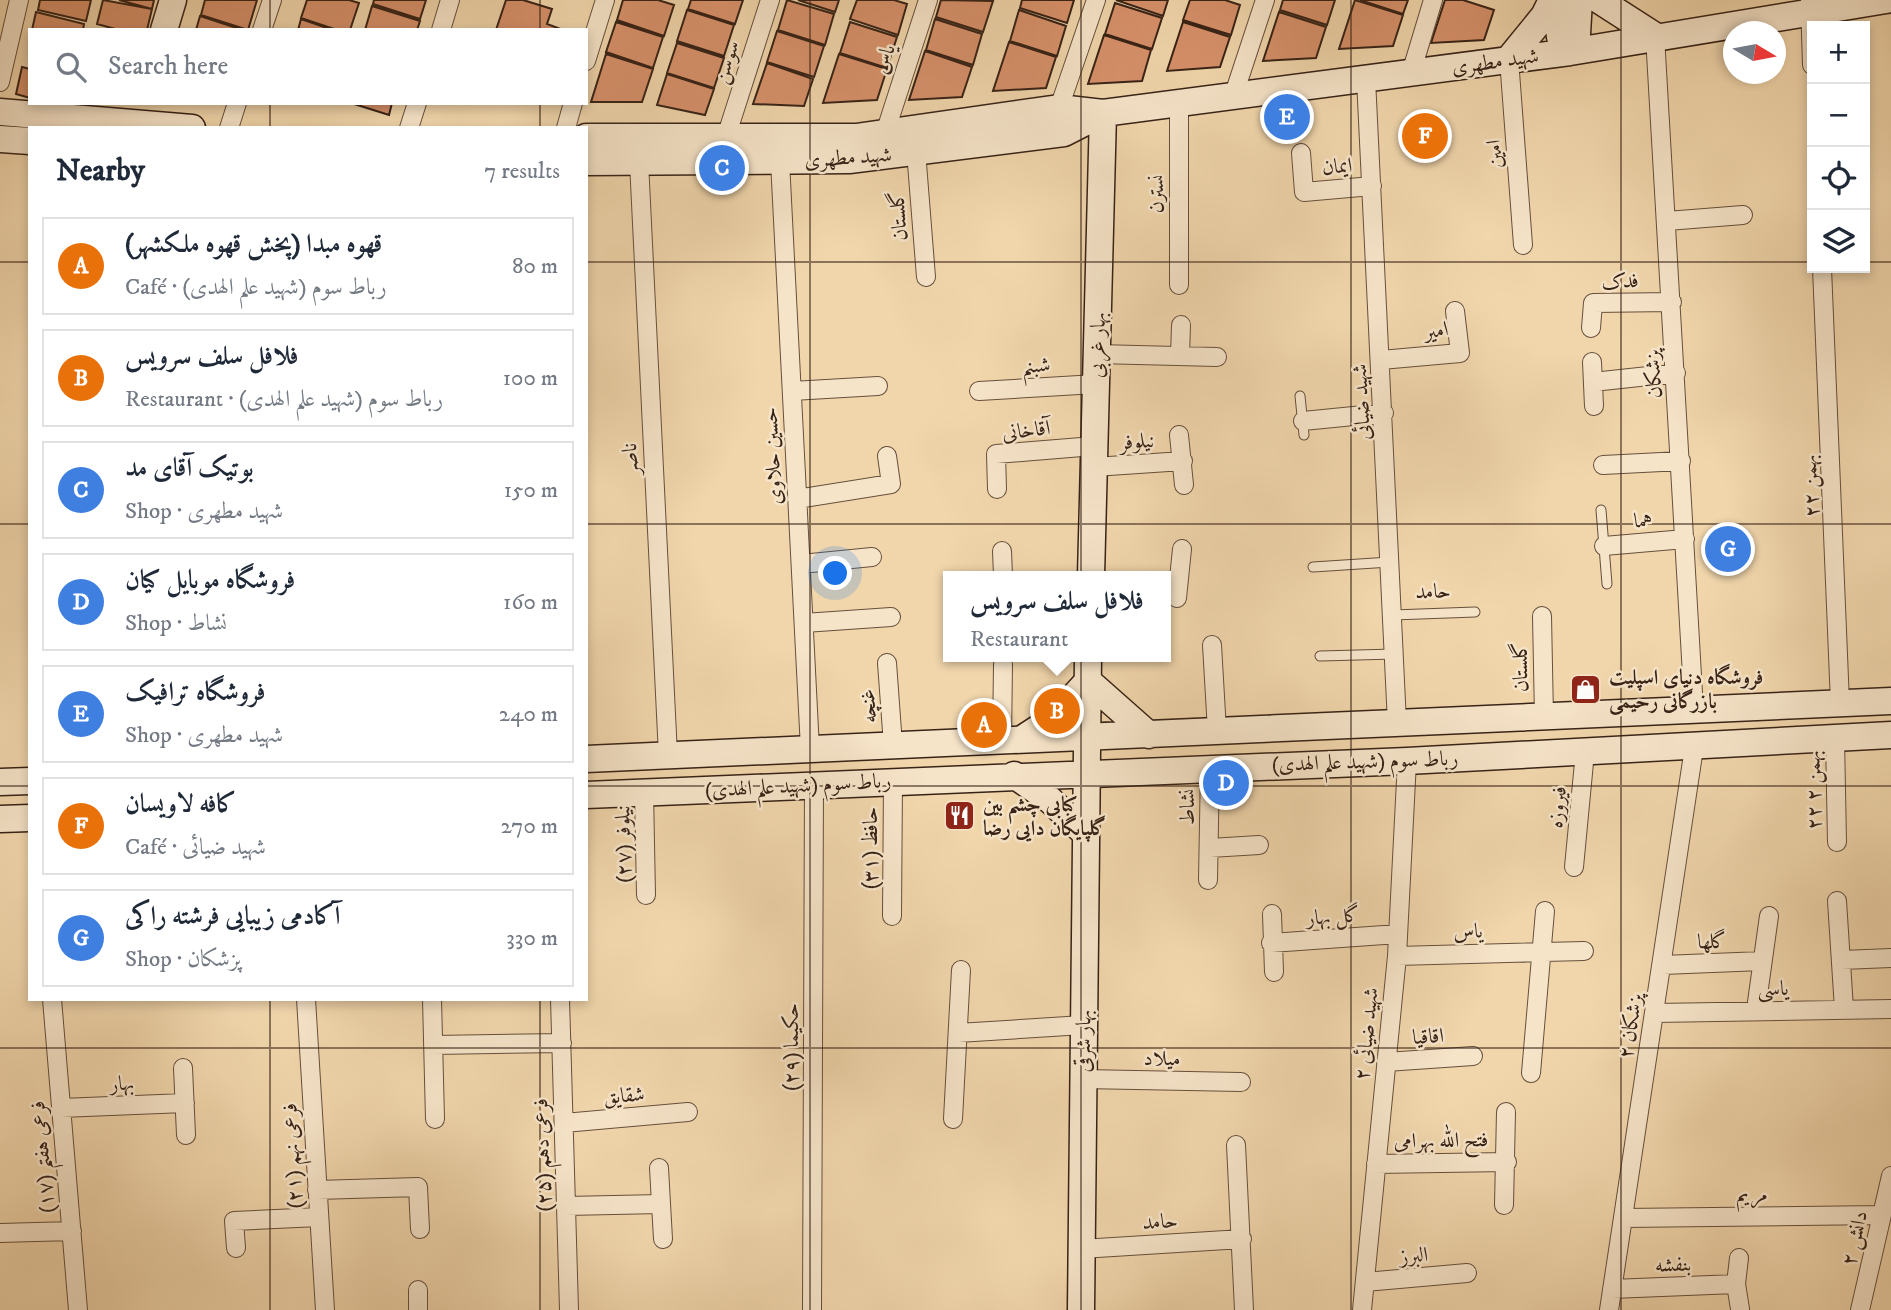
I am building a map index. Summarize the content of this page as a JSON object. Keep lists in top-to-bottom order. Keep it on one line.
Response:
{"streets":{"main road":["شهید مطهری","بهار غربی","رباط سوم (شهید علم الهدی)","بهار شرقی"],"street":["یاس","سوسن","امین","ایمان","نسترن","گلستان","فدک","امیر","شبنم","پزشکان","شهید ضیائی","آقاخانی","نیلوفر","حسین حلاوی","ناصر","۲۲ بهمن","هما","حامد","غنچه","۲۲ بهمن ۲","نشاط","فیروزه","نیلوفر (۲۷)","حافظ (۳۱)","گل بهار","گلها","یاسی","پزشکان ۲","شهید ضیائی ۲","اقاقیا","حکیما (۲۹)","میلاد","بهار","شقایق","فتح الله بهرامی","فرعی دهم (۲۵)","فرعی نهم (۲۱)","فرعی هفتم (۱۷)","مریم","دانش ۲","البرز","بنفشه"]},"crossings":[["یاس","شهید مطهری"],["یاس","شهید ضیائی ۲"],["شهید مطهری","سوسن"],["شهید مطهری","امین"],["شهید مطهری","نسترن"],["شهید مطهری","گلستان"],["شهید مطهری","بهار غربی"],["شهید مطهری","پزشکان"],["شهید مطهری","شهید ضیائی"],["شهید مطهری","حسین حلاوی"],["شهید مطهری","ناصر"],["ایمان","شهید ضیائی"],["گلستان","رباط سوم (شهید علم الهدی)"],["فدک","پزشکان"],["امیر","شهید ضیائی"],["بهار غربی","شبنم"],["بهار غربی","آقاخانی"],["بهار غربی","نیلوفر"],["پزشکان","هما"],["پزشکان","رباط سوم (شهید علم الهدی)"],["شهید ضیائی","حامد"],["شهید ضیائی","رباط سوم (شهید علم الهدی)"],["آقاخانی","نیلوفر"],["حسین حلاوی","رباط سوم (شهید علم الهدی)"],["ناصر","رباط سوم (شهید علم الهدی)"],["۲۲ بهمن","رباط سوم (شهید علم الهدی)"],["حامد","بهار شرقی"],["غنچه","رباط سوم (شهید علم الهدی)"],["رباط سوم (شهید علم الهدی)","۲۲ بهمن ۲"],["رباط سوم (شهید علم الهدی)","نشاط"],["رباط سوم (شهید علم الهدی)","فیروزه"],["رباط سوم (شهید علم الهدی)","نیلوفر (۲۷)"],["رباط سوم (شهید علم الهدی)","حافظ (۳۱)"],["رباط سوم (شهید علم الهدی)","پزشکان ۲"],["رباط سوم (شهید علم الهدی)","شهید ضیائی ۲"],["رباط سوم (شهید علم الهدی)","بهار شرقی"],["رباط سوم (شهید علم الهدی)","حکیما (۲۹)"],["گل بهار","شهید ضیائی ۲"],["گلها","پزشکان ۲"],["یاسی","پزشکان ۲"],["پزشکان ۲","مریم"],["پزشکان ۲","بنفشه"],["شهید ضیائی ۲","اقاقیا"],["شهید ضیائی ۲","فتح الله بهرامی"],["شهید ضیائی ۲","البرز"],["بهار شرقی","میلاد"],["بهار","فرعی هفتم (۱۷)"],["شقایق","فرعی دهم (۲۵)"],["مریم","دانش ۲"]],"places":{"shop":["فروشگاه دنیای اسپلیت بازرگانی رحیمی"],"restaurant":["کبابی چشم بین گلپایگان دایی رضا"]},"north":"right","page":{"map_buttons":["+","−"],"search":"Search here","pins":["E","F","C","G","B","A","D"],"heading":["Nearby","7 results"],"list":[{"mark":"A","name":"قهوه مبدا (پخش قهوه ملکشهر)","note":"Café · رباط سوم (شهید علم الهدی)","value":"80 m"},{"mark":"B","name":"فلافل سلف سرویس","note":"Restaurant · رباط سوم (شهید علم الهدی)","value":"100 m"},{"mark":"C","name":"بوتیک آقای مد","note":"Shop · شهید مطهری","value":"150 m"},{"mark":"D","name":"فروشگاه موبایل کیان","note":"Shop · نشاط","value":"160 m"},{"mark":"E","name":"فروشگاه ترافیک","note":"Shop · شهید مطهری","value":"240 m"},{"mark":"F","name":"کافه لاویسان","note":"Café · شهید ضیائی","value":"270 m"},{"mark":"G","name":"آکادمی زیبایی فرشته راکی","note":"Shop · پزشکان","value":"330 m"}],"popup":["فلافل سلف سرویس","Restaurant"]}}
